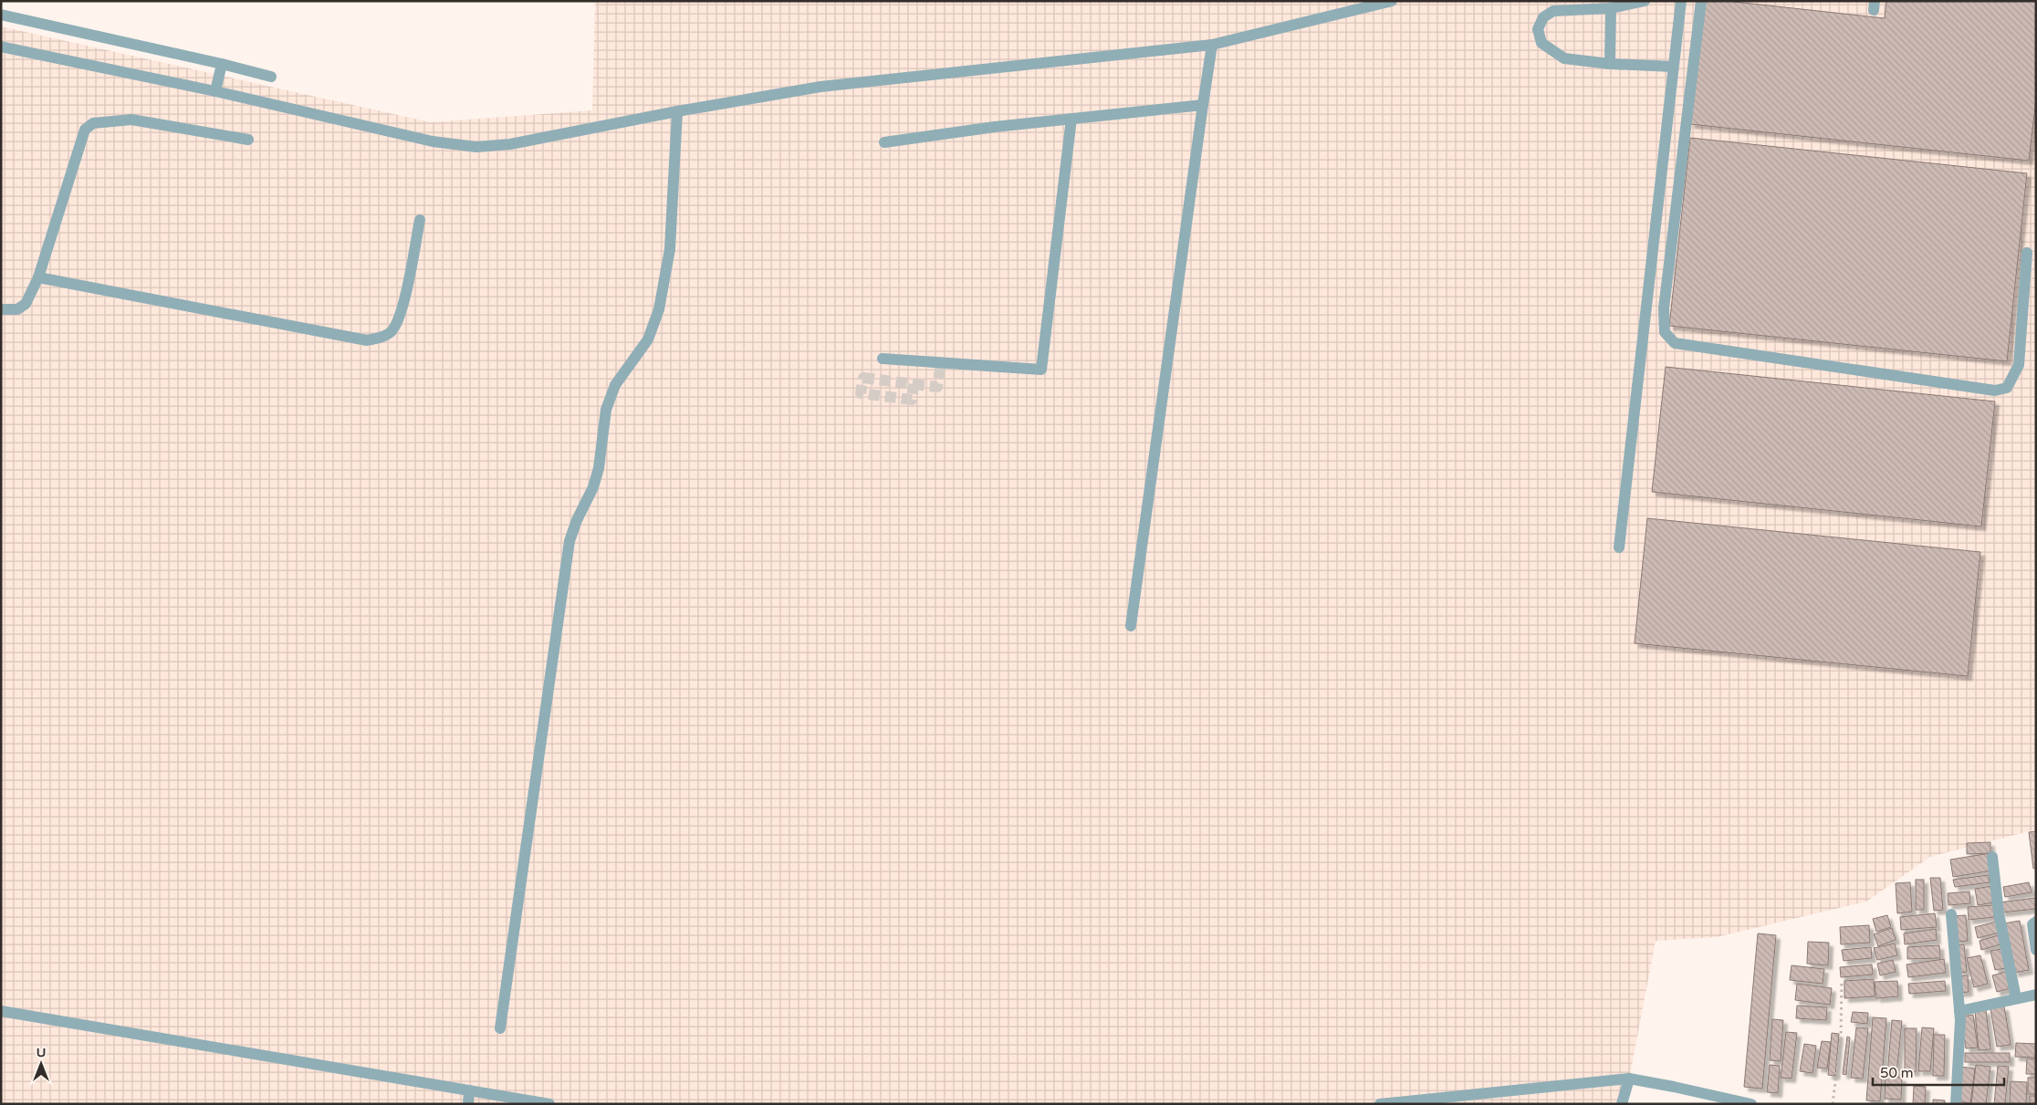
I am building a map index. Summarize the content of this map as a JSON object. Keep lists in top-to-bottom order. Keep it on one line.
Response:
{"scale_bar":"50 m","north":"top"}
